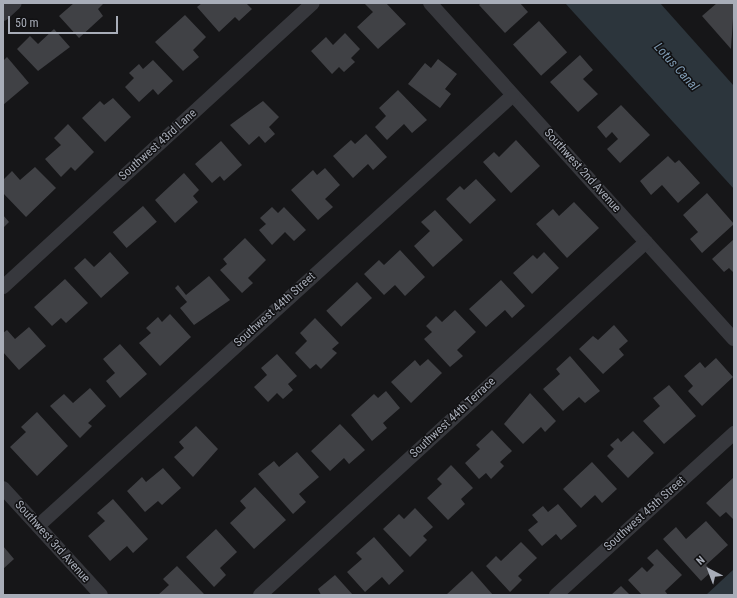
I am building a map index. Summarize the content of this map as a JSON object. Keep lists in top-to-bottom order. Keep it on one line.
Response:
{"streets":{"street":["Southwest 43rd Lane","Southwest 2nd Avenue","Southwest 44th Street","Southwest 44th Terrace","Southwest 45th Street","Southwest 3rd Avenue"]},"crossings":[["Southwest 2nd Avenue","Southwest 44th Street"],["Southwest 2nd Avenue","Southwest 44th Terrace"],["Southwest 44th Street","Southwest 3rd Avenue"]],"water":["Lotus Canal"],"scale_bar":"50 m","north":"top left"}
